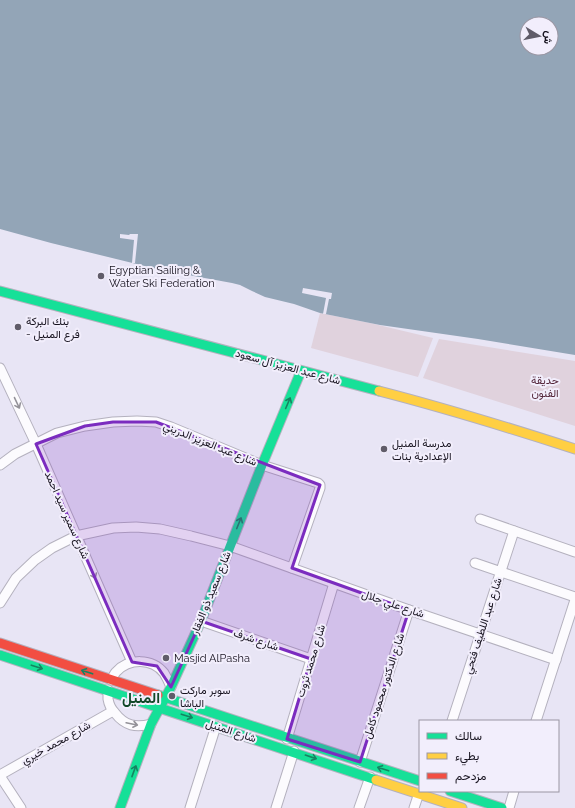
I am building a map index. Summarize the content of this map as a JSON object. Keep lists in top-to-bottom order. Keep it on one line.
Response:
{"streets":{"street":["شارع عبد العزيز آل سعود","شارع عبد العزيز الدريني","شارع سمير سيد احمد","شارع سعيد ذو الفقار","شارع علي جلال","شارع عبد اللطيف فتحي","شارع شرف","شارع محمد ثروت","شارع الدكتور محمود كامل","شارع المنيل","شارع محمد خيري"]},"crossings":[["شارع عبد العزيز آل سعود","شارع سعيد ذو الفقار"],["شارع عبد العزيز الدريني","شارع سمير سيد احمد"],["شارع عبد العزيز الدريني","شارع سعيد ذو الفقار"],["شارع سمير سيد احمد","شارع علي جلال"],["شارع سعيد ذو الفقار","شارع علي جلال"],["شارع سعيد ذو الفقار","شارع شرف"],["شارع سعيد ذو الفقار","شارع المنيل"],["شارع علي جلال","شارع عبد اللطيف فتحي"],["شارع علي جلال","شارع محمد ثروت"],["شارع علي جلال","شارع الدكتور محمود كامل"],["شارع شرف","شارع محمد ثروت"],["شارع محمد ثروت","شارع المنيل"],["شارع الدكتور محمود كامل","شارع المنيل"]],"one_way":["شارع سمير سيد احمد","شارع سعيد ذو الفقار"],"districts":["المنيل"],"parks":["حديقة الفنون"],"places":["Egyptian Sailing & Water Ski Federation","بنك البركة - فرع المنيل","مدرسة المنيل الإعدادية بنات","Masjid AlPasha","سوبر ماركت الباشا"],"legend":["سالك","بطيء","مزدحم"],"north":"right"}
